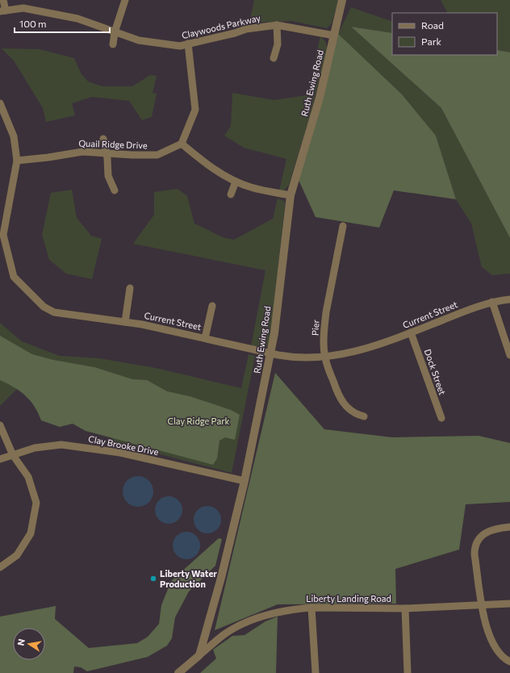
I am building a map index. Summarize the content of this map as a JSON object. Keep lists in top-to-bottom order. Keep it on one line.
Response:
{"streets":{"street":["Claywoods Parkway","Ruth Ewing Road","Quail Ridge Drive","Current Street","Pier","Dock Street","Clay Brooke Drive","Liberty Landing Road"]},"crossings":[["Claywoods Parkway","Ruth Ewing Road"],["Ruth Ewing Road","Current Street"],["Ruth Ewing Road","Clay Brooke Drive"],["Ruth Ewing Road","Liberty Landing Road"],["Quail Ridge Drive","Current Street"],["Current Street","Pier"],["Current Street","Dock Street"]],"parks":["Clay Ridge Park"],"places":["Liberty Water Production"],"legend":["Road","Park"],"scale_bar":"100 m","north":"left"}
